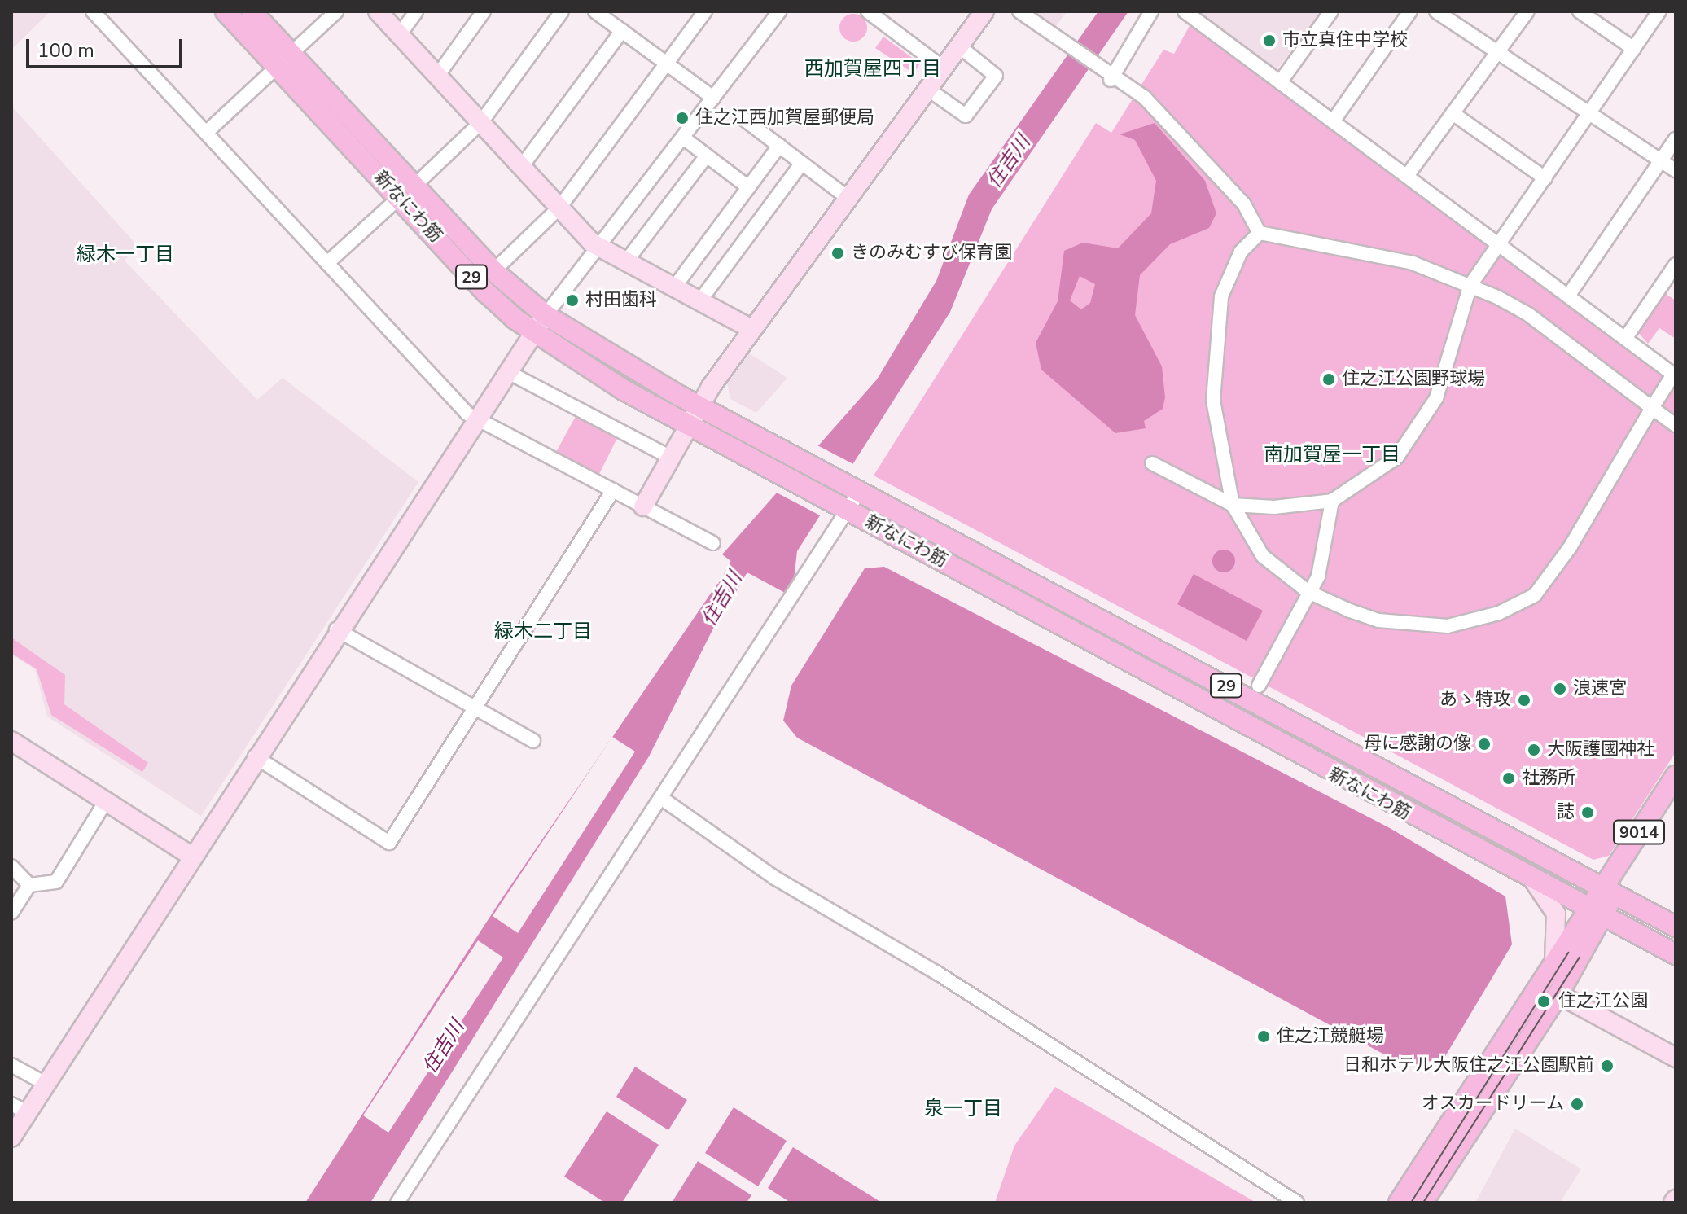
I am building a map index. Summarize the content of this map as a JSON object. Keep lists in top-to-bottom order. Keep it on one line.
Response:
{"streets":{"main road":["新なにわ筋","29","9014"]},"crossings":[["新なにわ筋","9014"]],"districts":["西加賀屋四丁目","緑木一丁目","南加賀屋一丁目","緑木二丁目","泉一丁目"],"water":["住吉川"],"places":["市立真住中学校","住之江西加賀屋郵便局","きのみむすび保育園","村田歯科","住之江公園野球場","浪速宮","あゝ特攻","母に感謝の像","大阪護國神社","社務所","誌","住之江公園","住之江競艇場","日和ホテル大阪住之江公園駅前","オスカードリーム"],"scale_bar":"100 m"}
